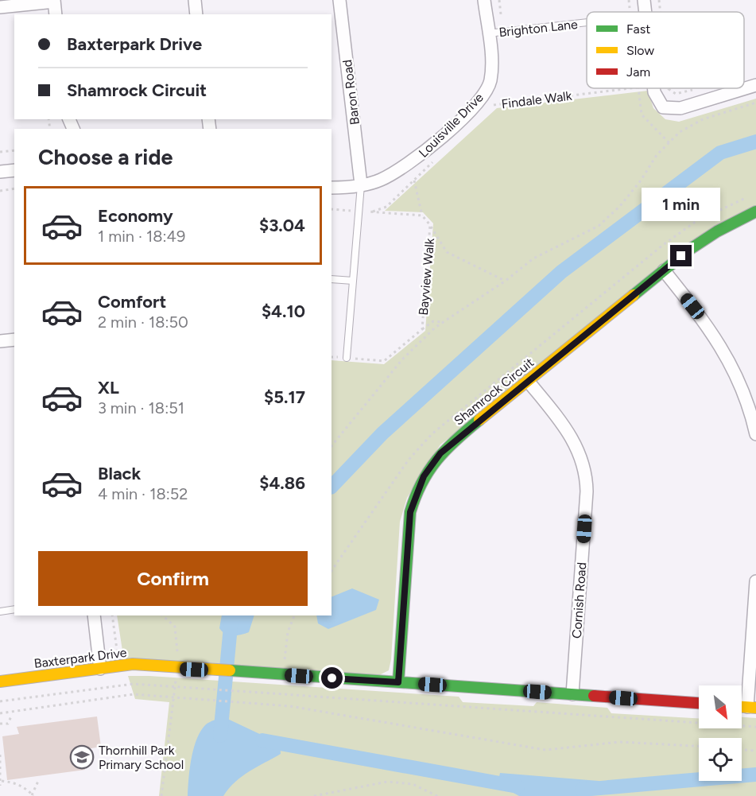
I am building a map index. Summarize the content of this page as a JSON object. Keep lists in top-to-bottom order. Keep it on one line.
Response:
{"streets":{"street":["Baron Road","Louisville Drive","Shamrock Circuit","Cornish Road","Baxterpark Drive"],"lane":["Brighton Lane"],"path":["Findale Walk","Bayview Walk"]},"crossings":[["Brighton Lane","Louisville Drive"],["Baron Road","Louisville Drive"],["Shamrock Circuit","Cornish Road"],["Shamrock Circuit","Baxterpark Drive"],["Cornish Road","Baxterpark Drive"]],"places":{"school or university":["Thornhill Park Primary School"]},"legend":["Fast","Slow","Jam"],"north":"bottom right","page":{"banner":["Baxterpark Drive","Shamrock Circuit"],"heading":"Choose a ride","list":[{"name":"Economy","note":"1 min · 18:49","value":"$3.04"},{"name":"Comfort","note":"2 min · 18:50","value":"$4.10"},{"name":"XL","note":"3 min · 18:51","value":"$5.17"},{"name":"Black","note":"4 min · 18:52","value":"$4.86"}],"bubble":"1 min","buttons":"Confirm"}}
